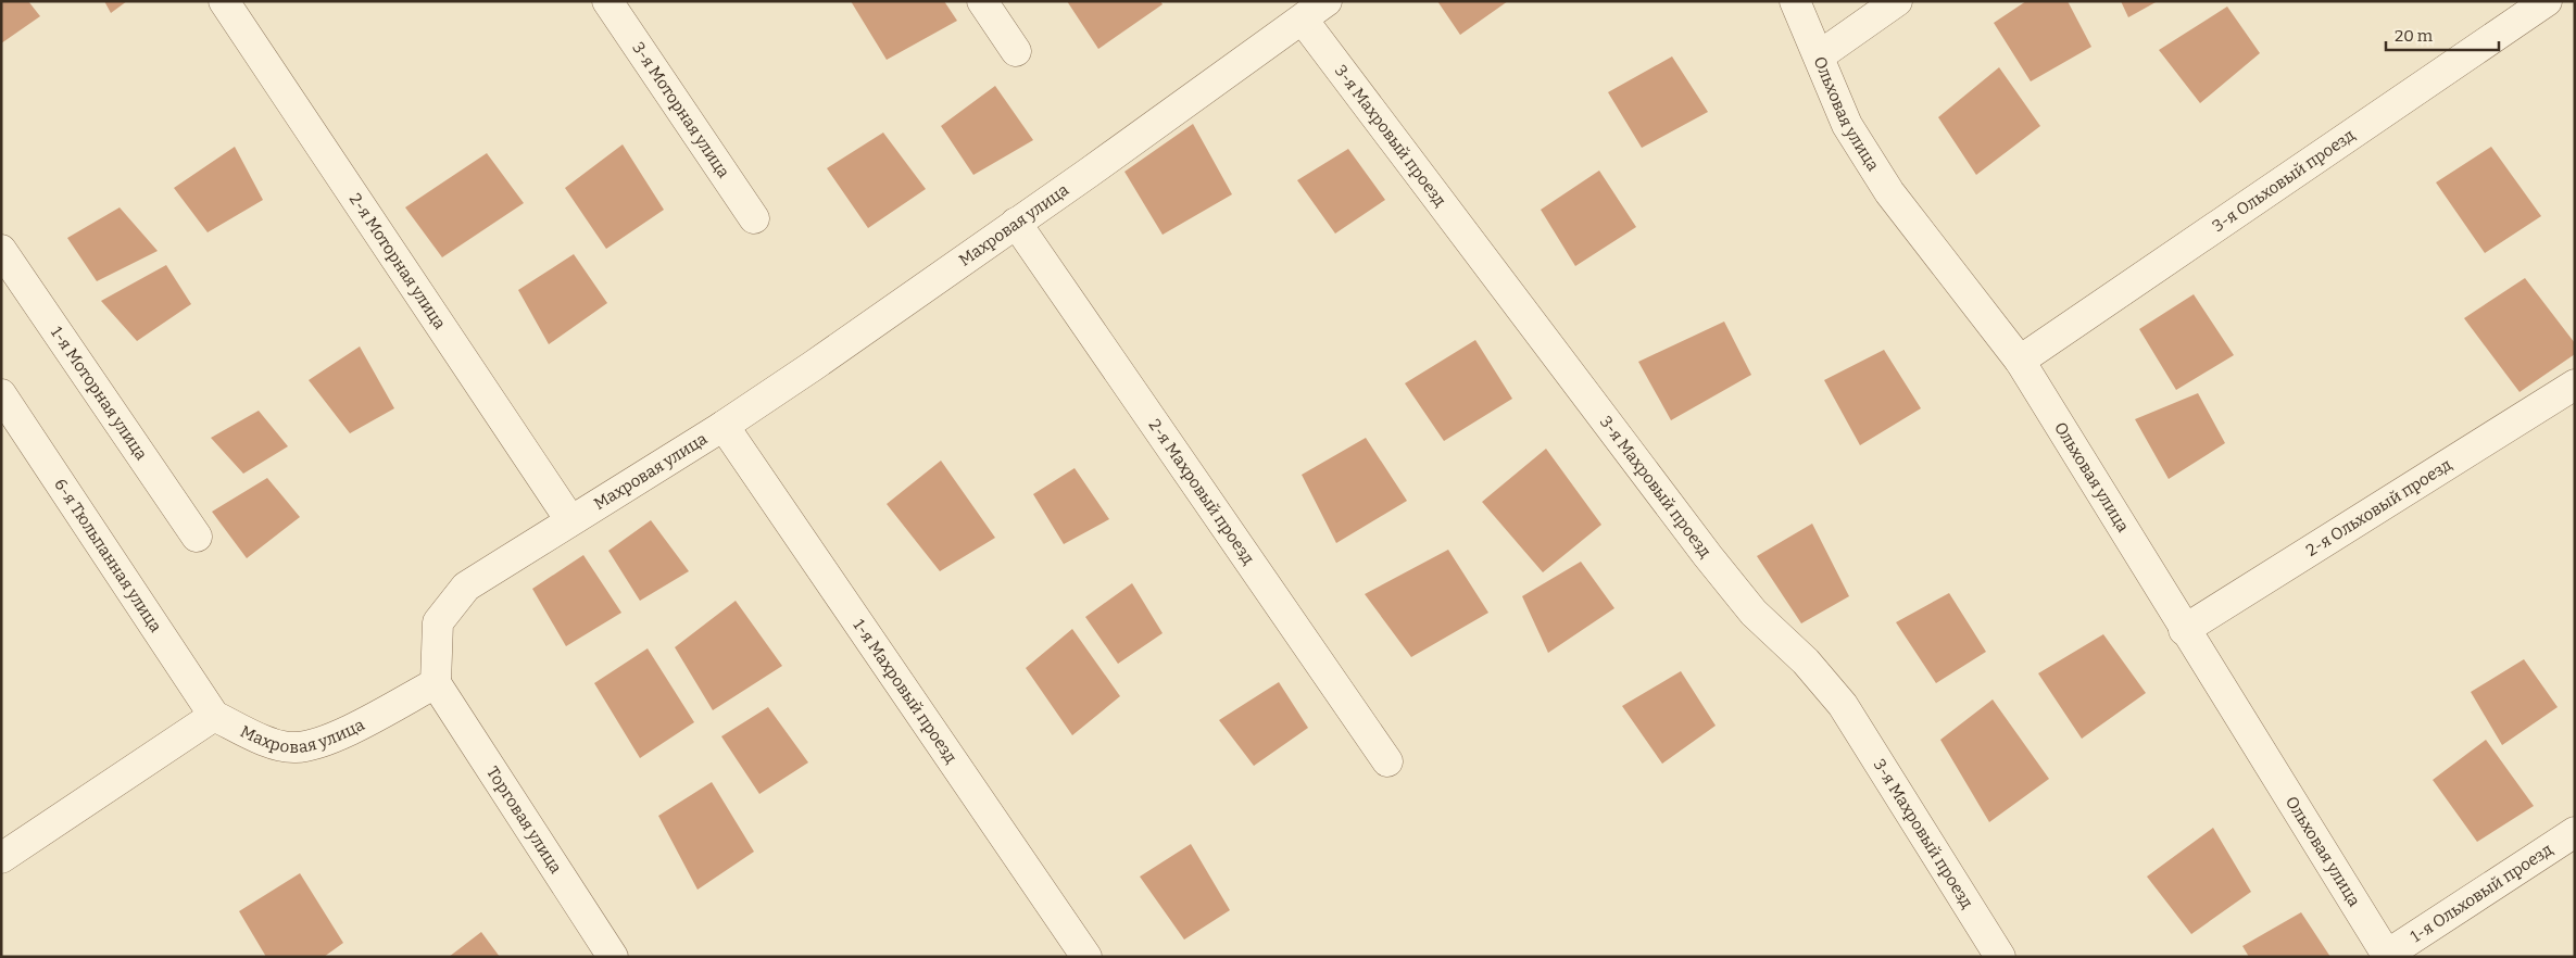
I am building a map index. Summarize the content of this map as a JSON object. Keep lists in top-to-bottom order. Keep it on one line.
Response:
{"streets":{"street":["3-я Моторная улица","Ольховая улица","3-я Махровый проезд","3-я Ольховый проезд","Махровая улица","2-я Моторная улица","1-я Моторная улица","2-я Махровый проезд","2-я Ольховый проезд","6-я Тюльпанная улица","1-я Махровый проезд","Торговая улица","1-я Ольховый проезд"]},"crossings":[["Ольховая улица","3-я Ольховый проезд"],["Ольховая улица","2-я Ольховый проезд"],["Ольховая улица","1-я Ольховый проезд"],["3-я Махровый проезд","Махровая улица"],["Махровая улица","2-я Моторная улица"],["Махровая улица","2-я Махровый проезд"],["Махровая улица","6-я Тюльпанная улица"],["Махровая улица","1-я Махровый проезд"],["Махровая улица","Торговая улица"]],"scale_bar":"20 m"}
